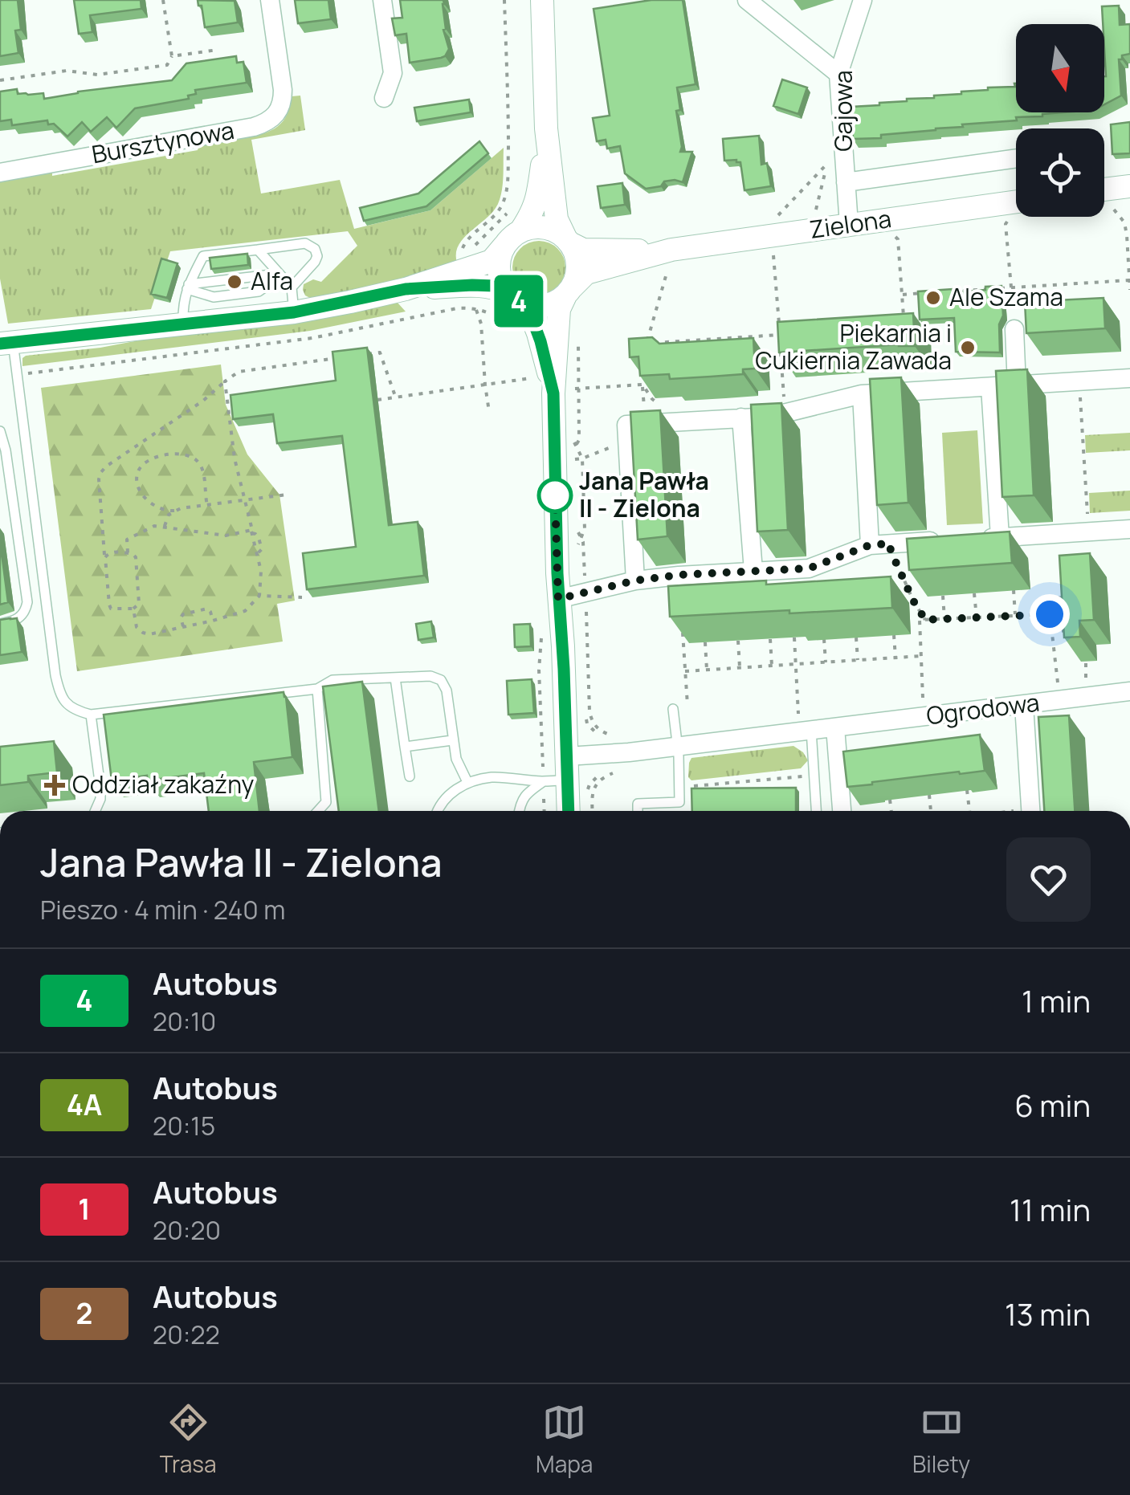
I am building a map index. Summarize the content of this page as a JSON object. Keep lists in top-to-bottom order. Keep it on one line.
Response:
{"streets":{"street":["Gajowa","Bursztynowa","Zielona","Ogrodowa"]},"crossings":[["Gajowa","Zielona"]],"places":{"other":["Alfa","Ale Szama","Piekarnia i Cukiernia Zawada","Jana Pawła II - Zielona"],"health":["Oddział zakaźny"]},"lines":["bus line 4"],"north":"bottom","page":{"on_map":"4","heading":["Jana Pawła II - Zielona","Pieszo · 4 min · 240 m"],"list":[{"mark":"4","name":"Autobus","note":"20:10","value":"1 min"},{"mark":"4A","name":"Autobus","note":"20:15","value":"6 min"},{"mark":"1","name":"Autobus","note":"20:20","value":"11 min"},{"mark":"2","name":"Autobus","note":"20:22","value":"13 min"}],"tabs":["Trasa","Mapa","Bilety"]}}
